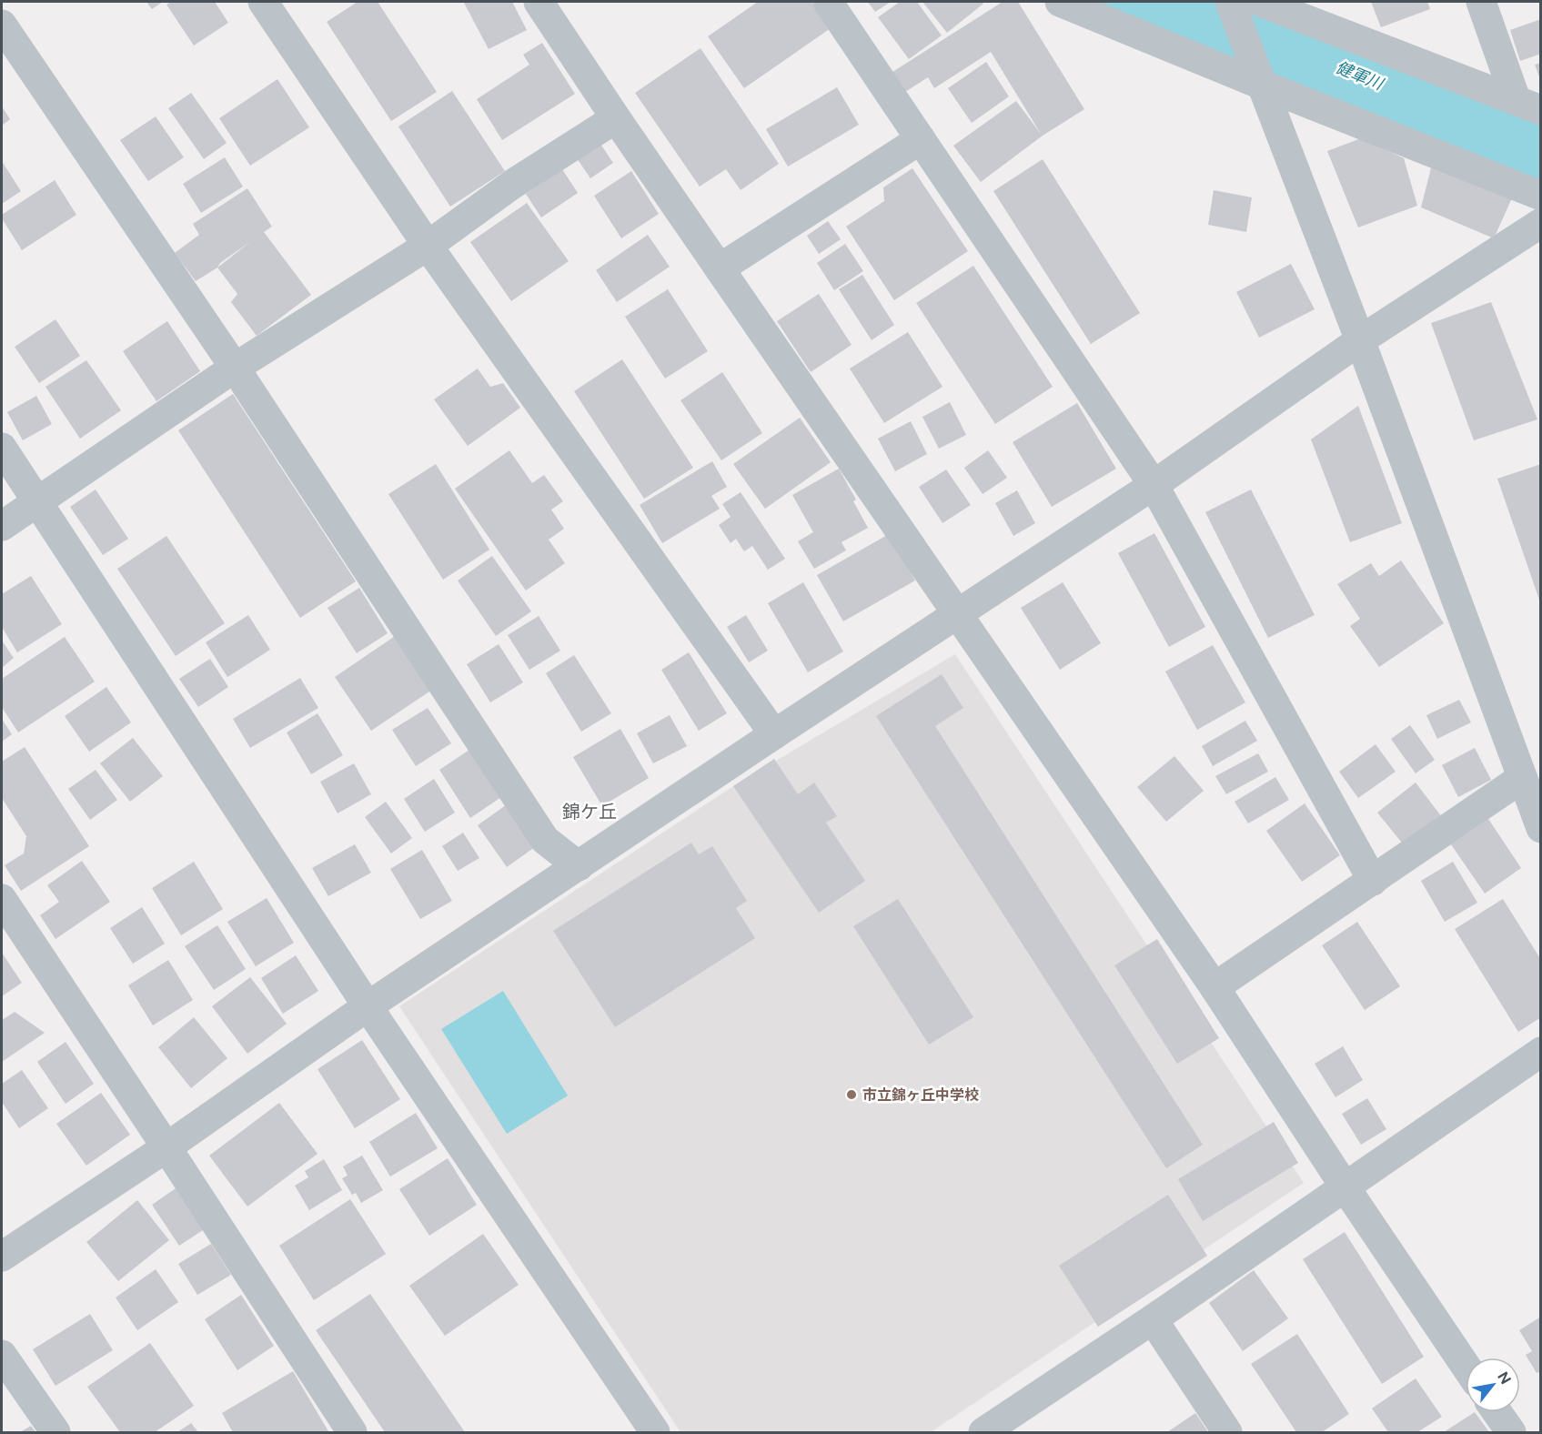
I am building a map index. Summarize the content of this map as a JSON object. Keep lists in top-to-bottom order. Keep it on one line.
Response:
{"districts":["錦ケ丘"],"water":["健軍川"],"places":["市立錦ヶ丘中学校"],"north":"top right"}
